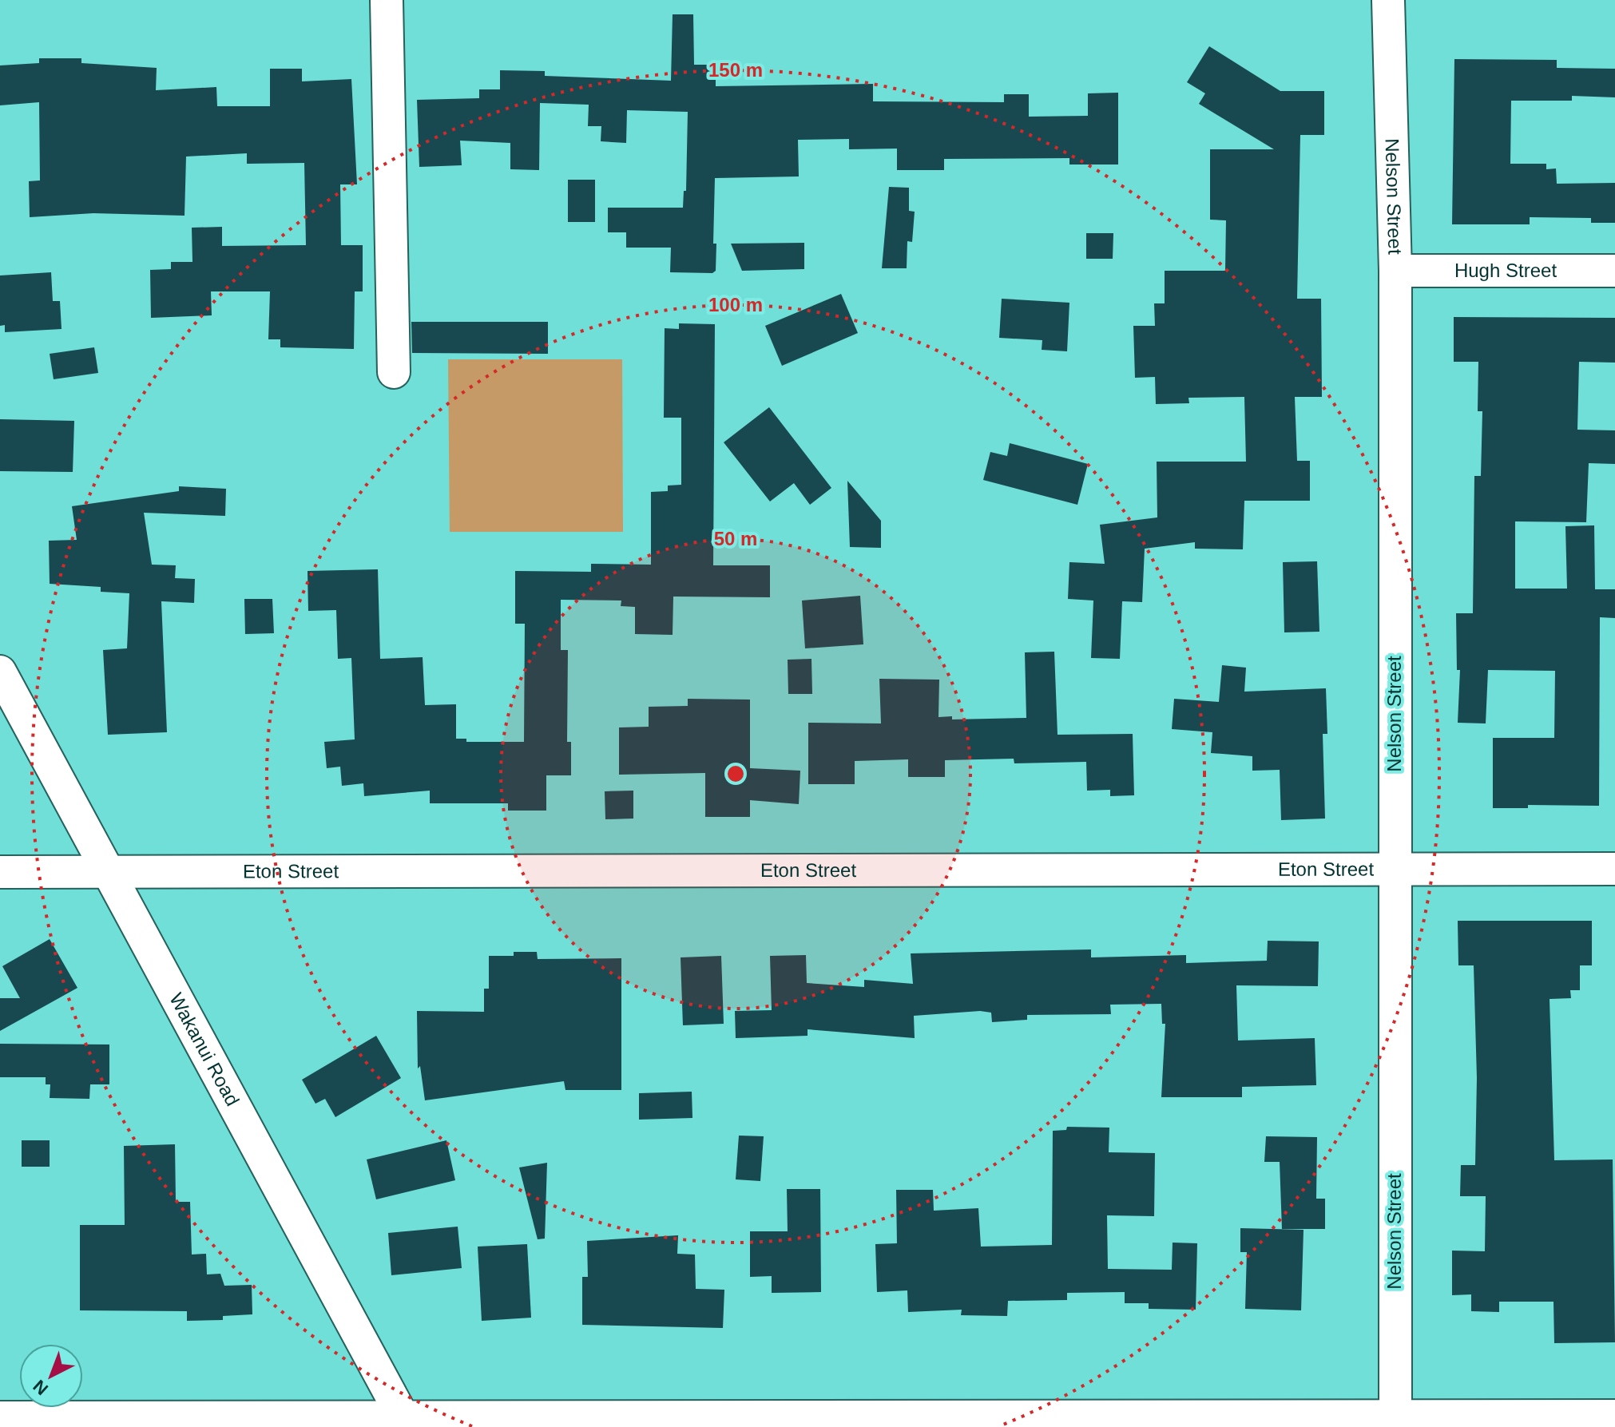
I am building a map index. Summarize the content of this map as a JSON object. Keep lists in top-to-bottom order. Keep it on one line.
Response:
{"streets":{"street":["Nelson Street","Hugh Street","Eton Street","Wakanui Road"]},"crossings":[["Nelson Street","Hugh Street"],["Nelson Street","Eton Street"],["Eton Street","Wakanui Road"]],"north":"bottom left","rings":["150 m","100 m","50 m"]}
